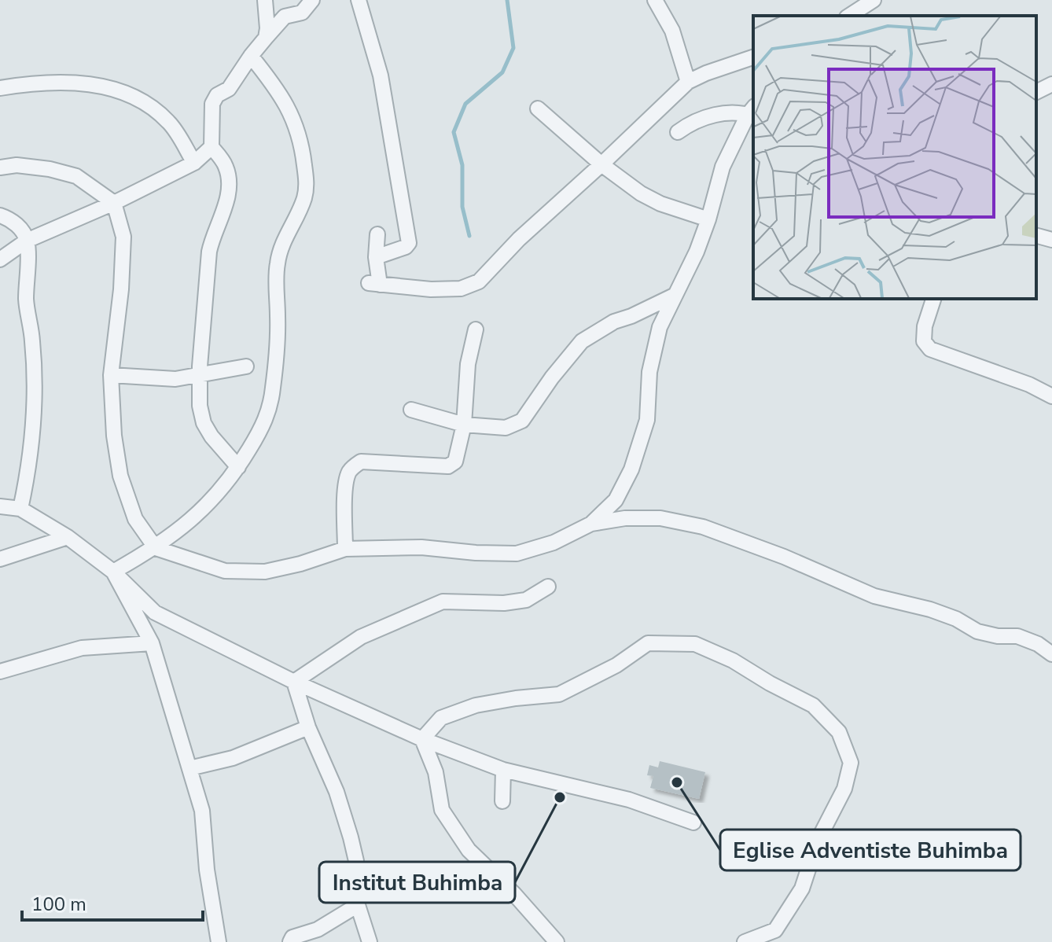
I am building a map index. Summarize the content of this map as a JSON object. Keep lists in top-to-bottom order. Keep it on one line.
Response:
{"places":["Eglise Adventiste Buhimba","Institut Buhimba"],"scale_bar":"100 m"}
